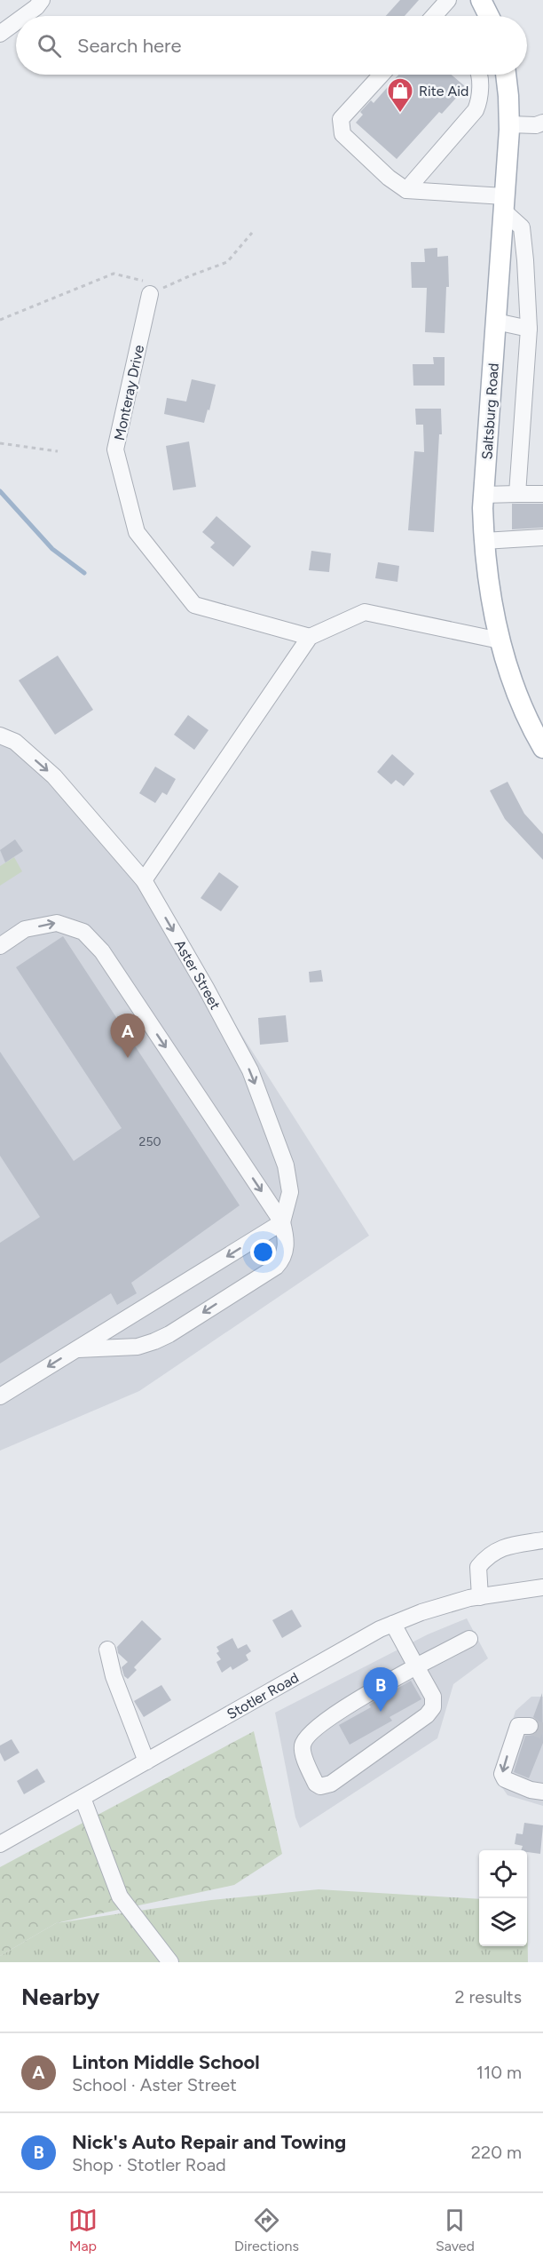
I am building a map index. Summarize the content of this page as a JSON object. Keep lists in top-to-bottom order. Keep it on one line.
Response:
{"streets":{"main road":["Saltsburg Road"],"street":["Monteray Drive","Aster Street","Stotler Road"]},"one_way":["Aster Street"],"places":{"shop":["Rite Aid"]},"house_numbers":["250"],"page":{"search":"Search here","pins":["A","B"],"heading":["Nearby","2 results"],"list":[{"mark":"A","name":"Linton Middle School","note":"School · Aster Street","value":"110 m"},{"mark":"B","name":"Nick's Auto Repair and Towing","note":"Shop · Stotler Road","value":"220 m"}],"nav":["Map","Directions","Saved"]}}
